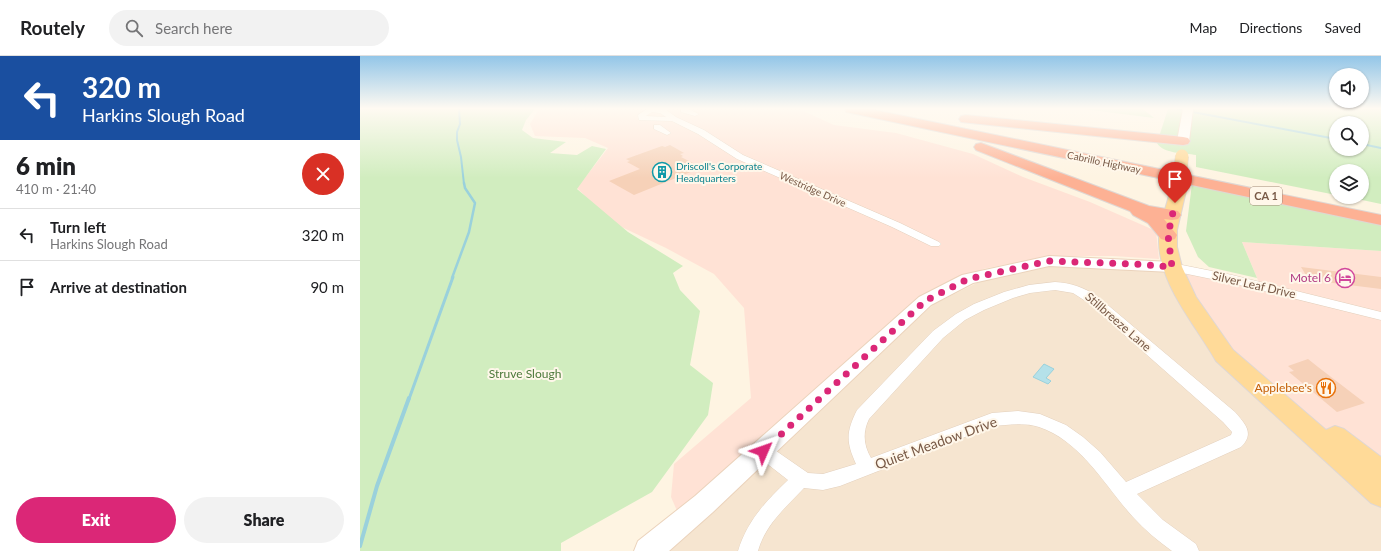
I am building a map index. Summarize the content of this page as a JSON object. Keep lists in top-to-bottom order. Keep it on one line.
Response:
{"streets":{"highway":["Cabrillo Highway","CA 1"],"street":["Westridge Drive","Silver Leaf Drive","Stillbreeze Lane","Quiet Meadow Drive"]},"crossings":[["Stillbreeze Lane","Quiet Meadow Drive"]],"parks":["Struve Slough"],"places":{"building":["Driscoll's Corporate Headquarters"],"hotel":["Motel 6"],"restaurant":["Applebee's"]},"page":{"header":"Routely","search":"Search here","nav":["Map","Directions","Saved"],"turn":["320 m","Harkins Slough Road"],"heading":["6 min","410 m · 21:40"],"list":[{"name":"Turn left","note":"Harkins Slough Road","value":"320 m"},{"name":"Arrive at destination","value":"90 m"}],"buttons":["Exit","Share"]}}
